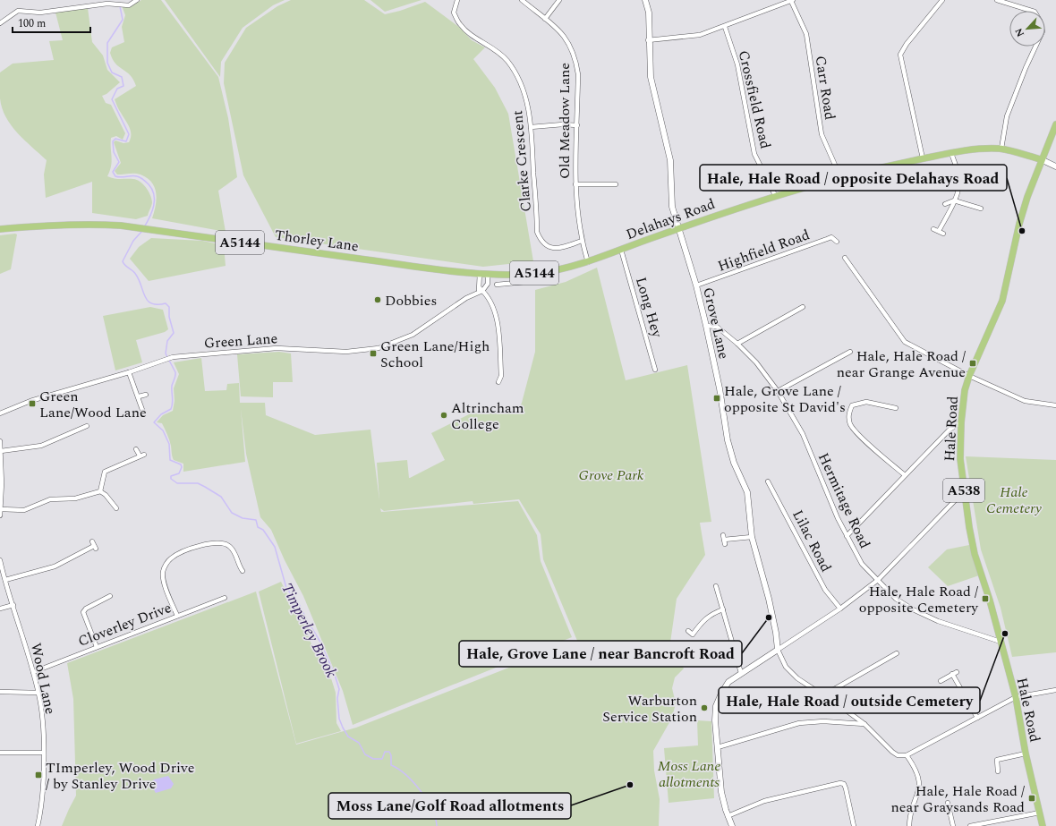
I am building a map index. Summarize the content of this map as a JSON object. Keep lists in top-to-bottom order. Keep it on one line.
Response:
{"streets":{"main road":["Delahays Road","Thorley Lane","A5144","Hale Road","A538"],"street":["Carr Road","Crossfield Road","Old Meadow Lane","Clarke Crescent","Highfield Road","Long Hey","Grove Lane","Green Lane","Hermitage Road","Lilac Road","Cloverley Drive","Wood Lane"]},"crossings":[["Carr Road","Delahays Road"],["Crossfield Road","Delahays Road"],["Old Meadow Lane","Clarke Crescent"],["Old Meadow Lane","Delahays Road"],["Delahays Road","Thorley Lane"],["Delahays Road","Long Hey"],["Delahays Road","Grove Lane"],["Delahays Road","Hale Road"],["Highfield Road","Grove Lane"],["Grove Lane","Hermitage Road"],["Hale Road","Hermitage Road"],["Cloverley Drive","Wood Lane"]],"water":["Timperley Brook"],"parks":["Grove Park","Hale Cemetery","Moss Lane allotments"],"places":{"other":["Hale, Hale Road / opposite Delahays Road","Dobbies","Altrincham College","Hale, Grove Lane / near Bancroft Road","Hale, Hale Road / outside Cemetery","Warburton Service Station","Moss Lane/Golf Road allotments"],"transit":["Green Lane/High School","Hale, Hale Road / near Grange Avenue","Hale, Grove Lane / opposite St David's","Green Lane/Wood Lane","Hale, Hale Road / opposite Cemetery","TImperley, Wood Drive / by Stanley Drive","Hale, Hale Road / near Graysands Road"]},"scale_bar":"100 m","north":"bottom left"}
